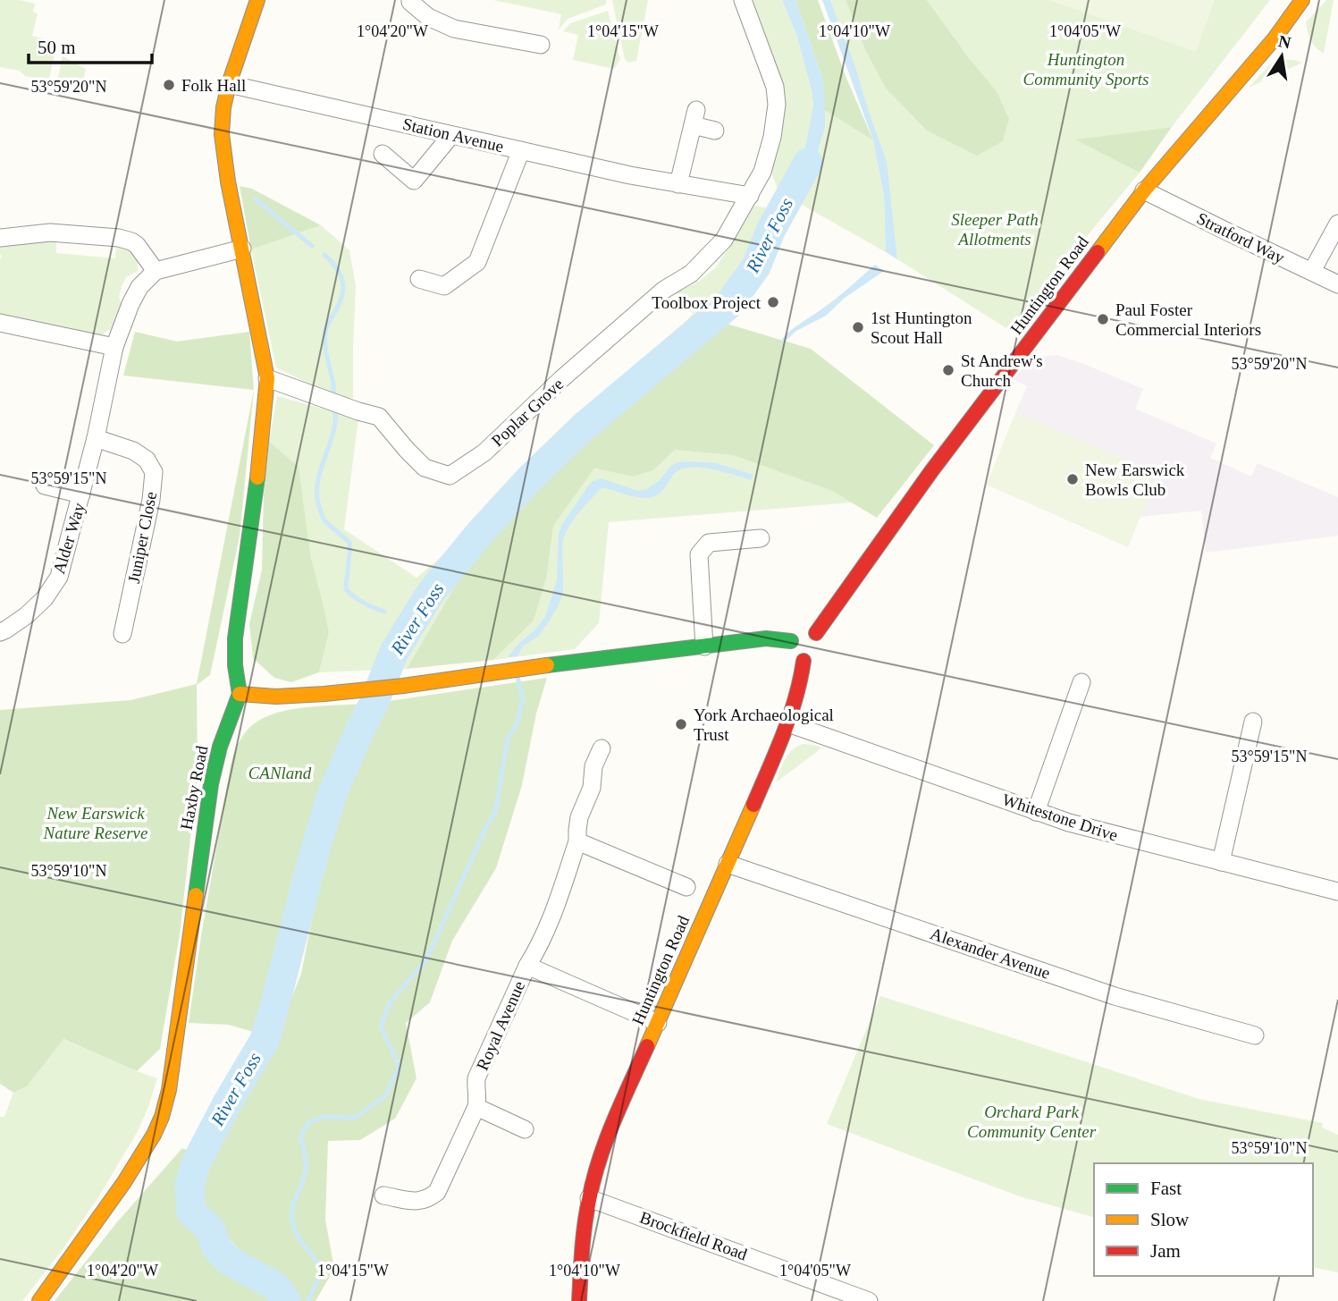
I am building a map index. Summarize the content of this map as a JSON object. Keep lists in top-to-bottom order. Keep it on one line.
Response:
{"streets":{"street":["Station Avenue","Stratford Way","Huntington Road","Poplar Grove","Juniper Close","Alder Way","Haxby Road","Whitestone Drive","Alexander Avenue","Royal Avenue","Brockfield Road"]},"crossings":[["Station Avenue","Poplar Grove"],["Station Avenue","Haxby Road"],["Stratford Way","Huntington Road"],["Huntington Road","Whitestone Drive"],["Huntington Road","Alexander Avenue"],["Huntington Road","Brockfield Road"],["Poplar Grove","Haxby Road"],["Juniper Close","Alder Way"]],"water":["River Foss"],"parks":["Huntington Community Sports","Sleeper Path Allotments","CANland","New Earswick Nature Reserve","Orchard Park Community Center"],"places":["Folk Hall","Toolbox Project","Paul Foster Commercial Interiors","1st Huntington Scout Hall","St Andrew's Church","New Earswick Bowls Club","York Archaeological Trust"],"legend":["Fast","Slow","Jam"],"scale_bar":"50 m","north":"top","coordinates":["1°04'20\"W","1°04'15\"W","1°04'10\"W","1°04'05\"W","53°59'20\"N","53°59'15\"N","53°59'10\"N"]}
